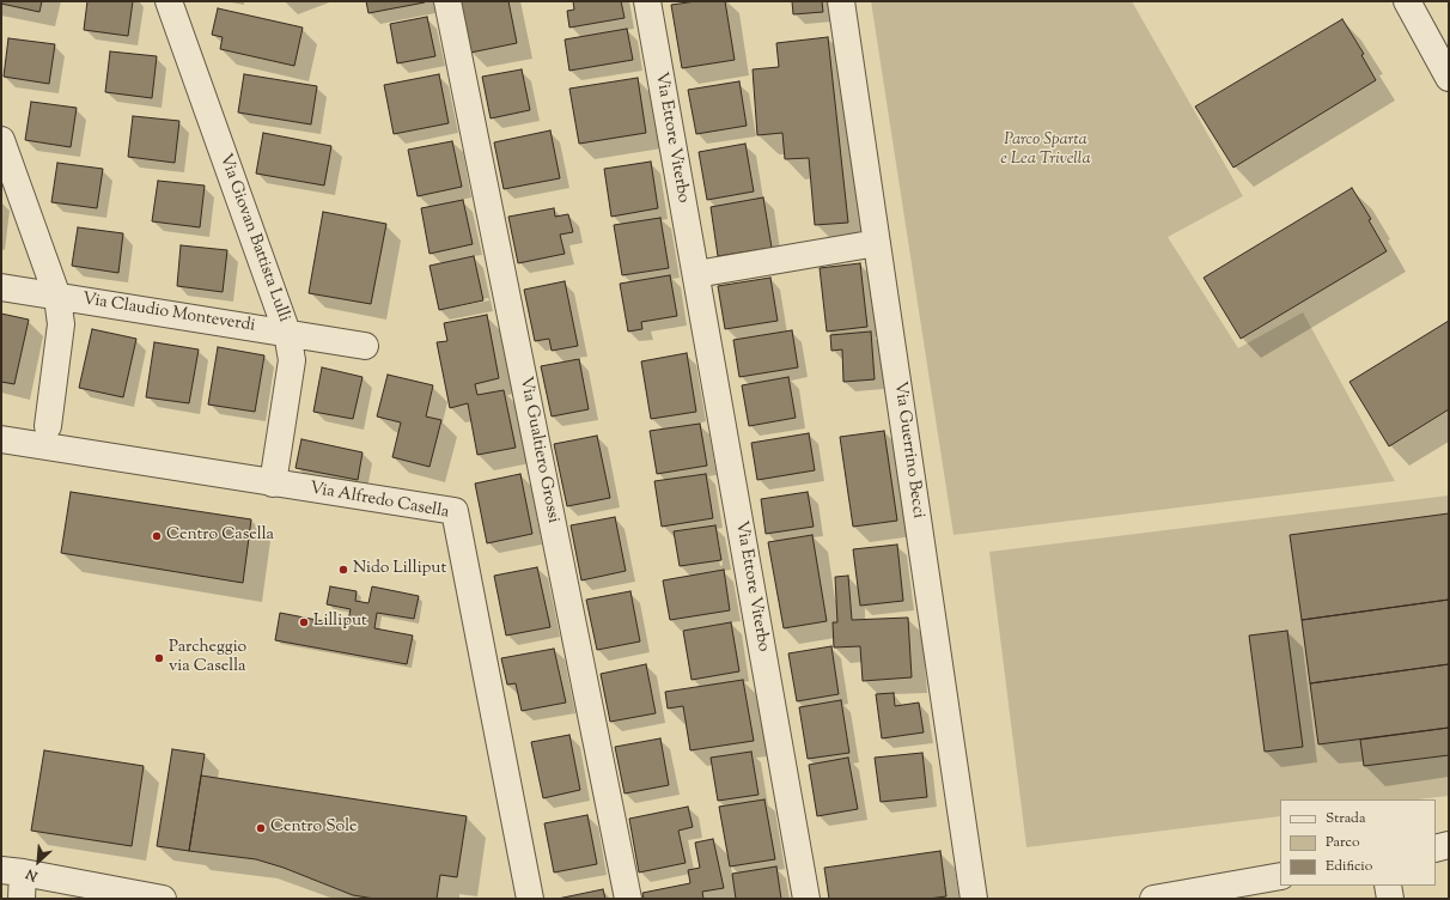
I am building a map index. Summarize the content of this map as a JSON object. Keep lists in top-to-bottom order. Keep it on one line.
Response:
{"streets":{"street":["Via Ettore Viterbo","Via Giovan Battista Lulli","Via Claudio Monteverdi","Via Gualtiero Grossi","Via Guerrino Becci","Via Alfredo Casella"]},"crossings":[["Via Giovan Battista Lulli","Via Claudio Monteverdi"],["Via Giovan Battista Lulli","Via Alfredo Casella"]],"parks":["Parco Sparta e Lea Trivella"],"places":["Centro Casella","Nido Lilliput","Lilliput","Parcheggio via Casella","Centro Sole"],"legend":["Strada","Parco","Edificio"],"north":"bottom left"}
